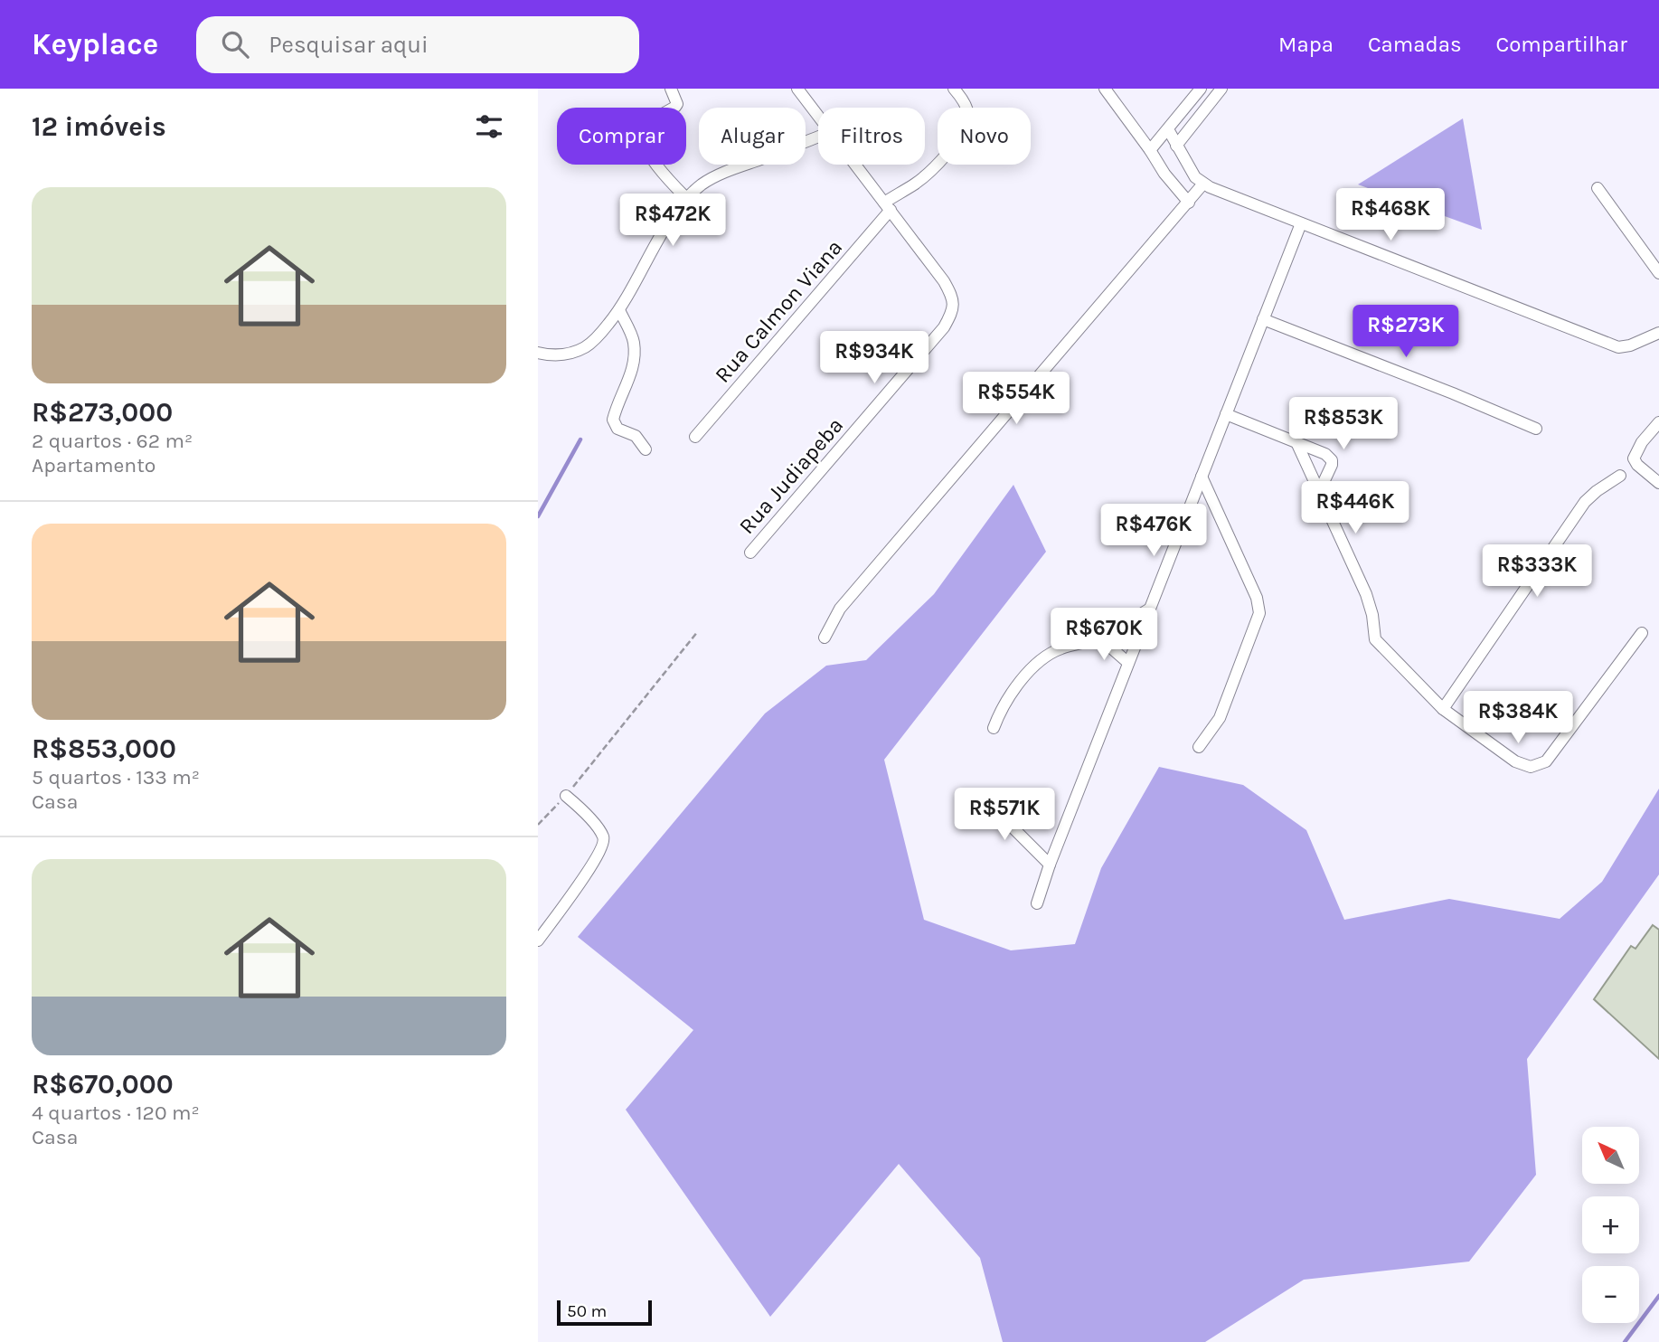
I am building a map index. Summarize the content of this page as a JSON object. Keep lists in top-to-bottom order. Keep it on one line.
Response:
{"streets":{"street":["Rua Calmon Viana","Rua Judiapeba"]},"crossings":[["Rua Calmon Viana","Rua Judiapeba"]],"scale_bar":"50 m","north":"top left","page":{"header":"Keyplace","search":"Pesquisar aqui","nav":["Mapa","Camadas","Compartilhar"],"heading":"12 imóveis","chip":["Comprar","Alugar","Filtros","Novo"],"list":[{"name":"R$273,000","note":"2 quartos · 62 m² · Apartamento"},{"name":"R$853,000","note":"5 quartos · 133 m² · Casa"},{"name":"R$670,000","note":"4 quartos · 120 m² · Casa"}],"price":["R$468K","R$472K","R$273K","R$934K","R$554K","R$853K","R$446K","R$476K","R$333K","R$670K","R$384K","R$571K"],"map_buttons":["+","−"],"scale":"50 m"}}
